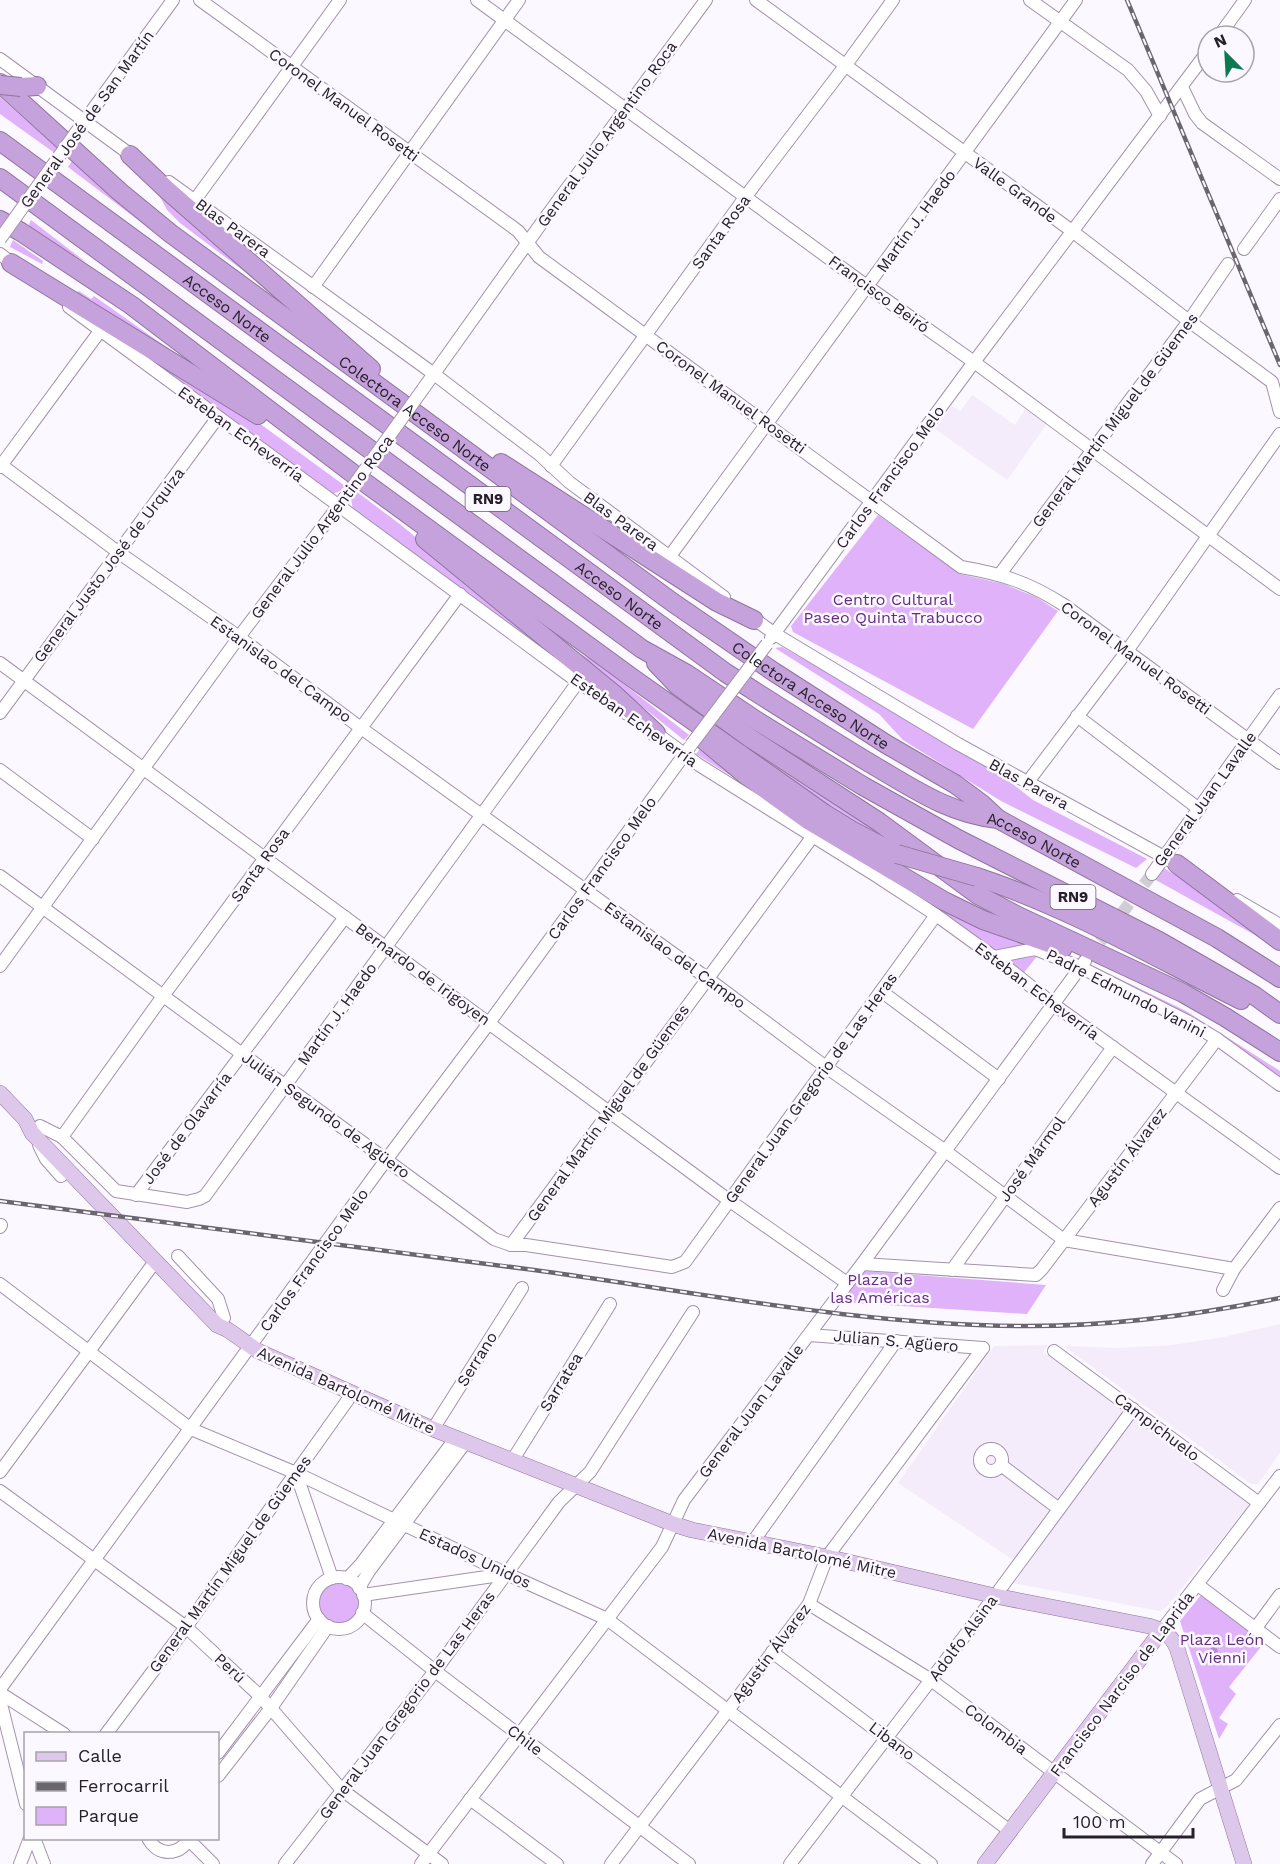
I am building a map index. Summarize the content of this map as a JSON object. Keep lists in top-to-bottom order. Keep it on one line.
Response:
{"streets":{"highway":["Acceso Norte","Colectora Acceso Norte","RN9"],"main road":["Avenida Bartolomé Mitre","Francisco Narciso de Laprida"],"street":["Coronel Manuel Rosetti","General José de San Martín","General Julio Argentino Roca","Valle Grande","Martín J. Haedo","Blas Parera","Santa Rosa","Francisco Beiró","General Martín Miguel de Güemes","Esteban Echeverría","Carlos Francisco Melo","General Justo José de Urquiza","Estanislao del Campo","General Juan Lavalle","Bernardo de Irigoyen","Padre Edmundo Vanini","General Juan Gregorio de Las Heras","Julián Segundo de Agüero","José de Olavarría","Agustín Álvarez","José Mármol","Julian S. Agüero","Serrano","Sarratea","Campichuelo","Estados Unidos","Adolfo Alsina","Perú","Colombia","Chile","Libano"]},"crossings":[["Coronel Manuel Rosetti","General Julio Argentino Roca"],["Coronel Manuel Rosetti","Martín J. Haedo"],["Coronel Manuel Rosetti","Santa Rosa"],["Coronel Manuel Rosetti","General Martín Miguel de Güemes"],["Coronel Manuel Rosetti","Carlos Francisco Melo"],["Coronel Manuel Rosetti","General Juan Lavalle"],["General José de San Martín","Blas Parera"],["General Julio Argentino Roca","Blas Parera"],["General Julio Argentino Roca","Francisco Beiró"],["General Julio Argentino Roca","Esteban Echeverría"],["General Julio Argentino Roca","Estanislao del Campo"],["General Julio Argentino Roca","Bernardo de Irigoyen"],["General Julio Argentino Roca","Julián Segundo de Agüero"],["Valle Grande","Martín J. Haedo"],["Valle Grande","Santa Rosa"],["Valle Grande","General Martín Miguel de Güemes"],["Valle Grande","Carlos Francisco Melo"],["Martín J. Haedo","Blas Parera"],["Martín J. Haedo","Francisco Beiró"],["Martín J. Haedo","Esteban Echeverría"],["Martín J. Haedo","Estanislao del Campo"],["Martín J. Haedo","Bernardo de Irigoyen"],["Martín J. Haedo","Julián Segundo de Agüero"],["Martín J. Haedo","José de Olavarría"],["Blas Parera","Santa Rosa"],["Blas Parera","Carlos Francisco Melo"],["Blas Parera","General Juan Lavalle"],["Santa Rosa","Francisco Beiró"],["Santa Rosa","Esteban Echeverría"],["Santa Rosa","Estanislao del Campo"],["Santa Rosa","Bernardo de Irigoyen"],["Santa Rosa","Julián Segundo de Agüero"],["Francisco Beiró","General Martín Miguel de Güemes"],["Francisco Beiró","Carlos Francisco Melo"],["Acceso Norte","Colectora Acceso Norte"],["General Martín Miguel de Güemes","Esteban Echeverría"],["General Martín Miguel de Güemes","Estanislao del Campo"],["General Martín Miguel de Güemes","Bernardo de Irigoyen"],["General Martín Miguel de Güemes","Julián Segundo de Agüero"],["General Martín Miguel de Güemes","Avenida Bartolomé Mitre"],["General Martín Miguel de Güemes","Estados Unidos"],["General Martín Miguel de Güemes","Perú"],["Esteban Echeverría","Carlos Francisco Melo"],["Esteban Echeverría","General Justo José de Urquiza"],["Esteban Echeverría","General Juan Lavalle"],["Esteban Echeverría","Padre Edmundo Vanini"],["Esteban Echeverría","General Juan Gregorio de Las Heras"],["Esteban Echeverría","Agustín Álvarez"],["Esteban Echeverría","José Mármol"],["Carlos Francisco Melo","Estanislao del Campo"],["Carlos Francisco Melo","Bernardo de Irigoyen"],["Carlos Francisco Melo","Julián Segundo de Agüero"],["Carlos Francisco Melo","Avenida Bartolomé Mitre"],["Carlos Francisco Melo","Estados Unidos"],["Carlos Francisco Melo","Perú"],["General Justo José de Urquiza","Estanislao del Campo"],["General Justo José de Urquiza","Bernardo de Irigoyen"],["Estanislao del Campo","General Juan Lavalle"],["Estanislao del Campo","General Juan Gregorio de Las Heras"],["Estanislao del Campo","Agustín Álvarez"],["Estanislao del Campo","José Mármol"],["General Juan Lavalle","Bernardo de Irigoyen"],["General Juan Lavalle","Padre Edmundo Vanini"],["General Juan Lavalle","Julian S. Agüero"],["General Juan Lavalle","Avenida Bartolomé Mitre"],["General Juan Lavalle","Estados Unidos"],["General Juan Lavalle","Perú"],["General Juan Lavalle","Chile"],["Bernardo de Irigoyen","General Juan Gregorio de Las Heras"],["Bernardo de Irigoyen","José de Olavarría"],["Padre Edmundo Vanini","Agustín Álvarez"],["General Juan Gregorio de Las Heras","Julián Segundo de Agüero"],["General Juan Gregorio de Las Heras","Avenida Bartolomé Mitre"],["General Juan Gregorio de Las Heras","Estados Unidos"],["General Juan Gregorio de Las Heras","Perú"],["General Juan Gregorio de Las Heras","Chile"],["Julián Segundo de Agüero","José de Olavarría"],["Agustín Álvarez","José Mármol"],["Agustín Álvarez","Julian S. Agüero"],["Agustín Álvarez","Avenida Bartolomé Mitre"],["Agustín Álvarez","Estados Unidos"],["Agustín Álvarez","Colombia"],["Agustín Álvarez","Chile"],["Agustín Álvarez","Libano"],["Serrano","Avenida Bartolomé Mitre"],["Sarratea","Avenida Bartolomé Mitre"],["Avenida Bartolomé Mitre","Adolfo Alsina"],["Avenida Bartolomé Mitre","Francisco Narciso de Laprida"],["Campichuelo","Adolfo Alsina"],["Campichuelo","Francisco Narciso de Laprida"],["Estados Unidos","Adolfo Alsina"],["Adolfo Alsina","Colombia"],["Adolfo Alsina","Libano"],["Francisco Narciso de Laprida","Colombia"],["Francisco Narciso de Laprida","Libano"]],"parks":["Centro Cultural Paseo Quinta Trabucco","Plaza de las Américas","Plaza León Vienni"],"legend":["Calle","Ferrocarril","Parque"],"scale_bar":"100 m","north":"top left"}
